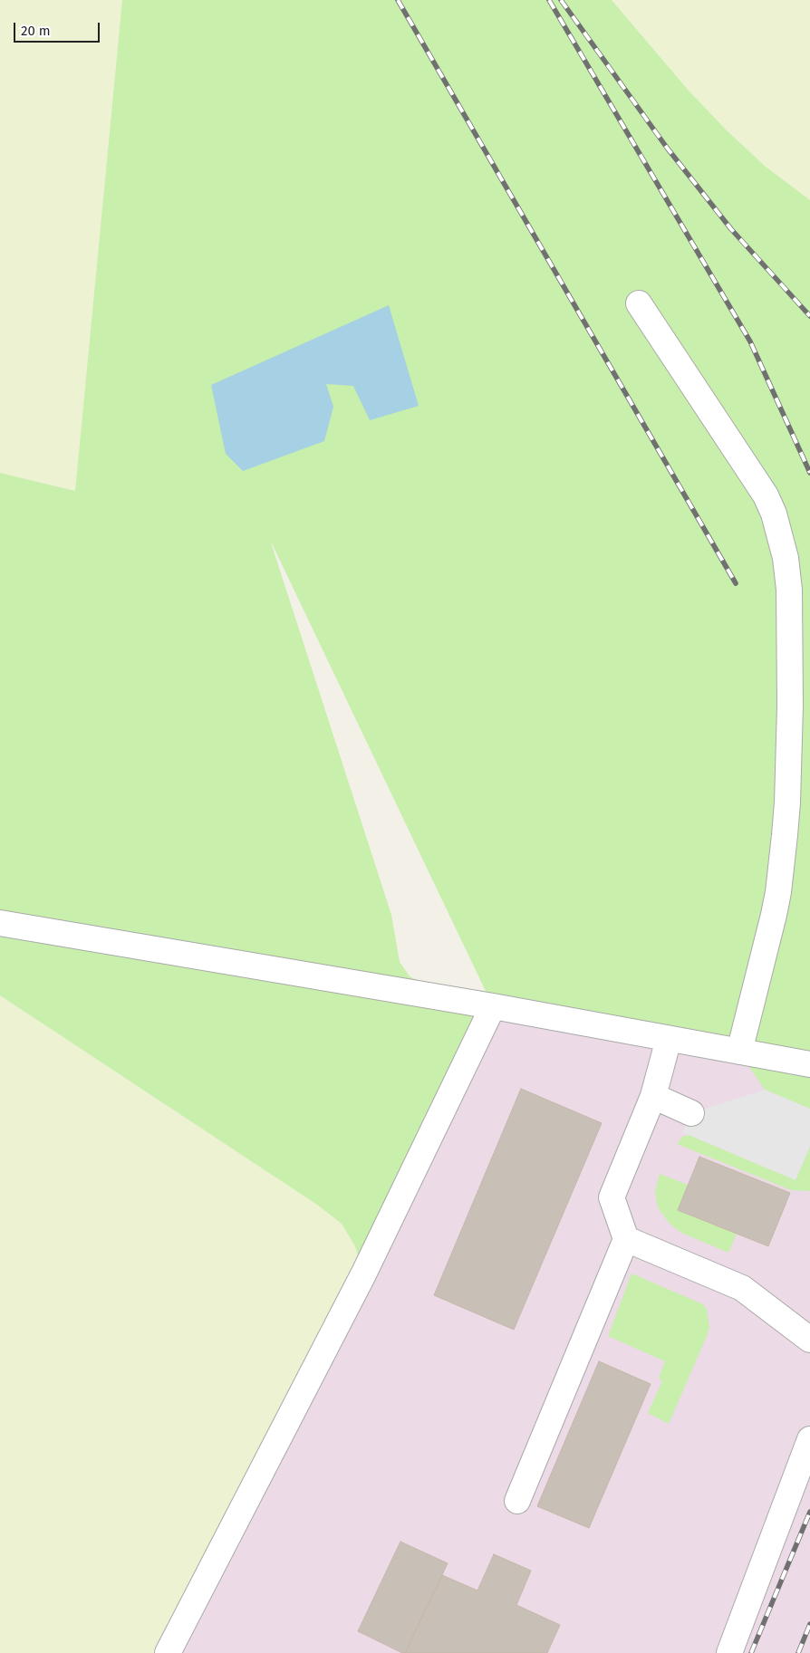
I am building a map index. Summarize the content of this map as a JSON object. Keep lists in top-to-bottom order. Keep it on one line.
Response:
{"scale_bar":"20 m"}
